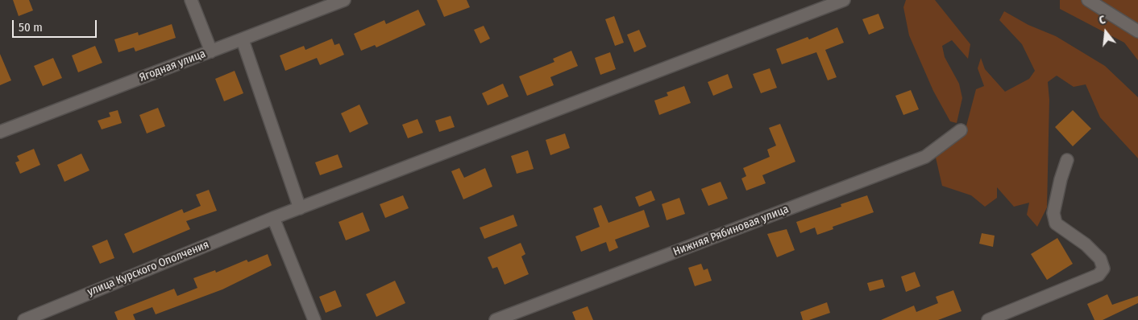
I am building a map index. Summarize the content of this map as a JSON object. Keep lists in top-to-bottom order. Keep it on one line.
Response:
{"streets":{"street":["Ягодная улица","Нижняя Рябиновая улица","улица Курского Ополчения"]},"scale_bar":"50 m","north":"top"}
